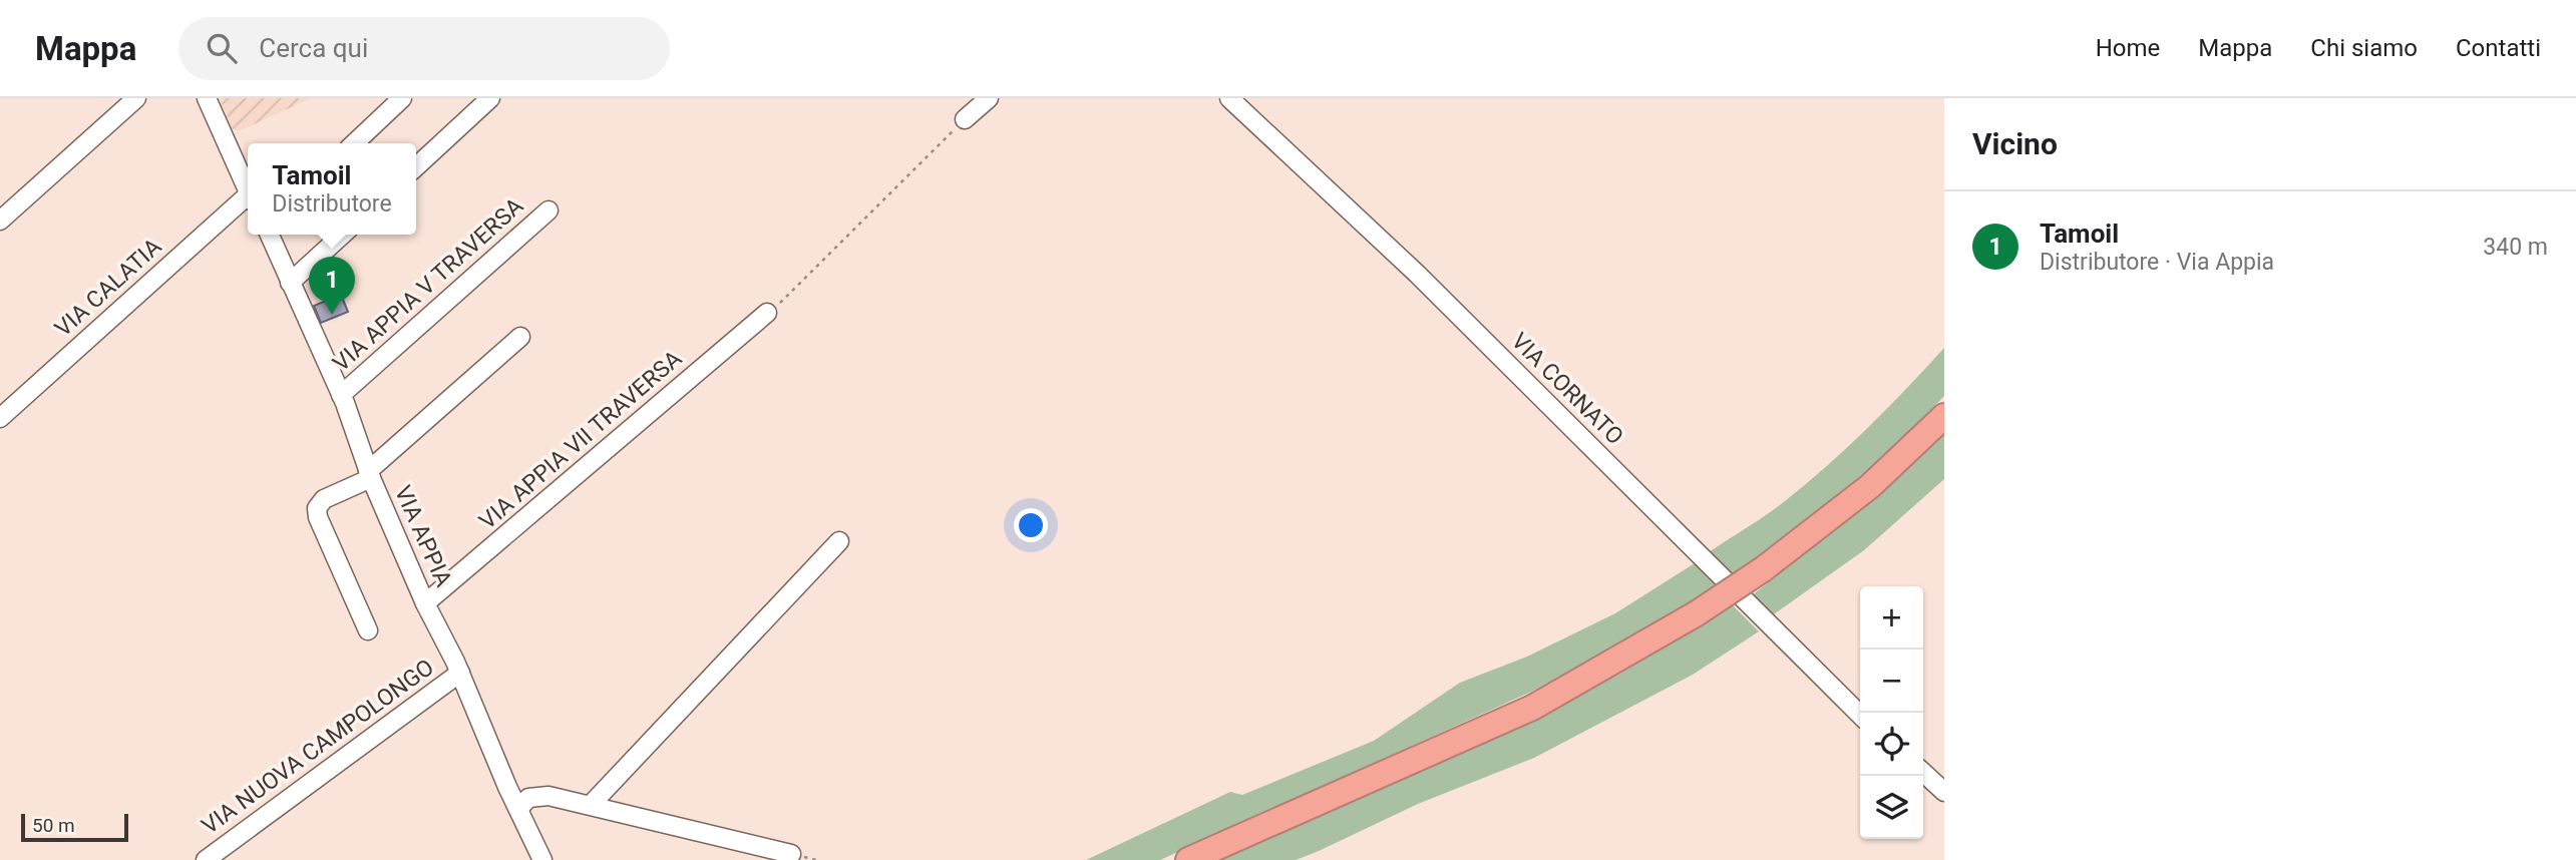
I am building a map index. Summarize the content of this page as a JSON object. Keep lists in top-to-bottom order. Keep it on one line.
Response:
{"streets":{"street":["VIA APPIA V TRAVERSA","VIA CALATIA","VIA CORNATO","VIA APPIA VII TRAVERSA","VIA APPIA","VIA NUOVA CAMPOLONGO"]},"crossings":[["VIA APPIA V TRAVERSA","VIA APPIA"],["VIA APPIA VII TRAVERSA","VIA APPIA"],["VIA APPIA","VIA NUOVA CAMPOLONGO"]],"scale_bar":"50 m","page":{"header":"Mappa","search":"Cerca qui","nav":["Home","Mappa","Chi siamo","Contatti"],"heading":"Vicino","popup":["Tamoil","Distributore"],"list":[{"mark":"1","name":"Tamoil","note":"Distributore · Via Appia","value":"340 m"}],"pins":"1","map_buttons":["+","−"],"scale":"50 m"}}
